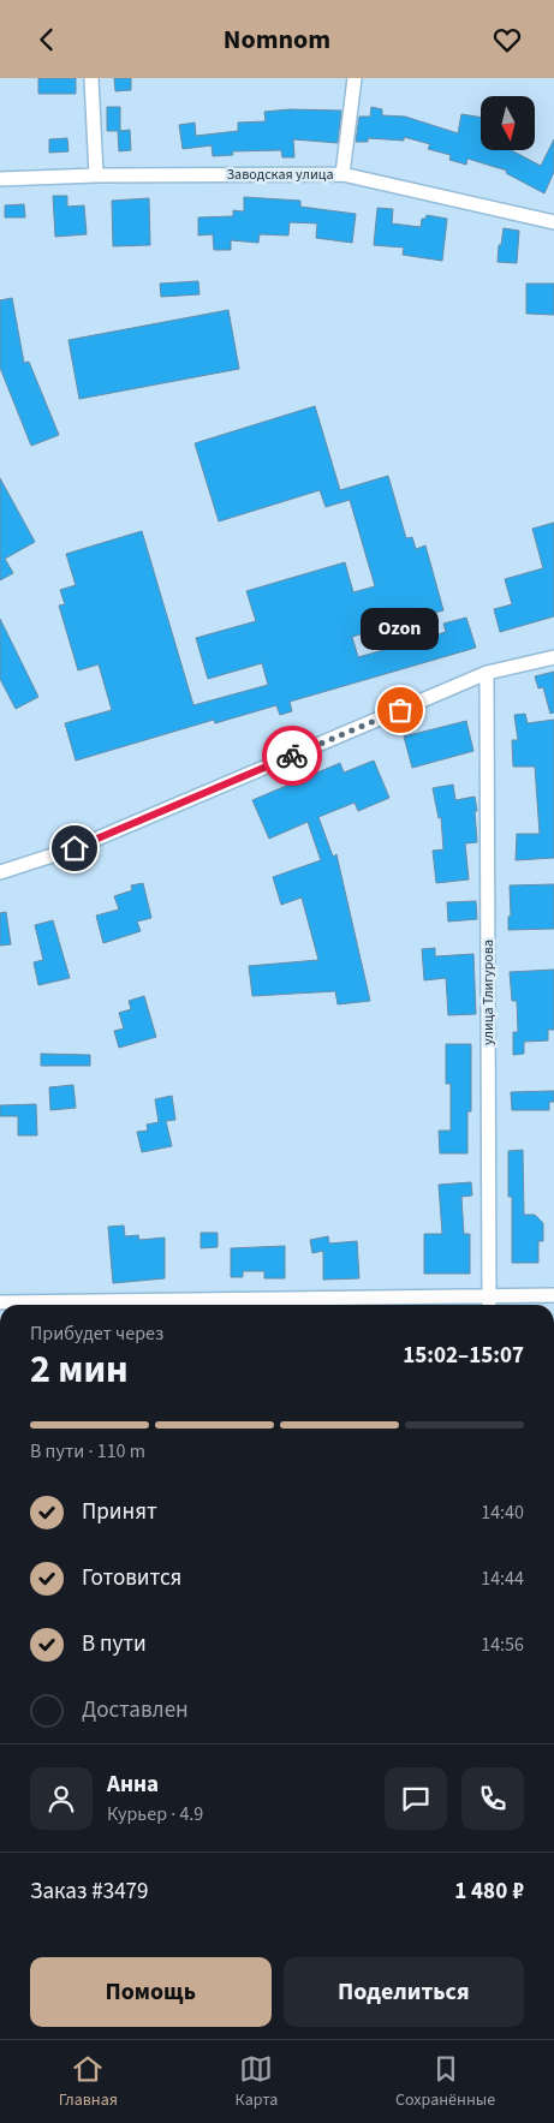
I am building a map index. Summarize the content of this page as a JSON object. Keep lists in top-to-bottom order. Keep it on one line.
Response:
{"streets":{"street":["Заводская улица","улица Тлигурова"]},"places":["Ozon"],"north":"bottom","page":{"header":"Nomnom","bubble":"Ozon","heading":["2 мин","Прибудет через","15:02–15:07"],"panel":["Анна","Курьер · 4.9","Заказ #3479","1 480 ₽"],"bar":"В пути · 110 m","list":[["Принят","14:40"],["Готовится","14:44"],["В пути","14:56"],"Доставлен"],"buttons":["Помощь","Поделиться"],"tabs":["Главная","Карта","Сохранённые"]}}
